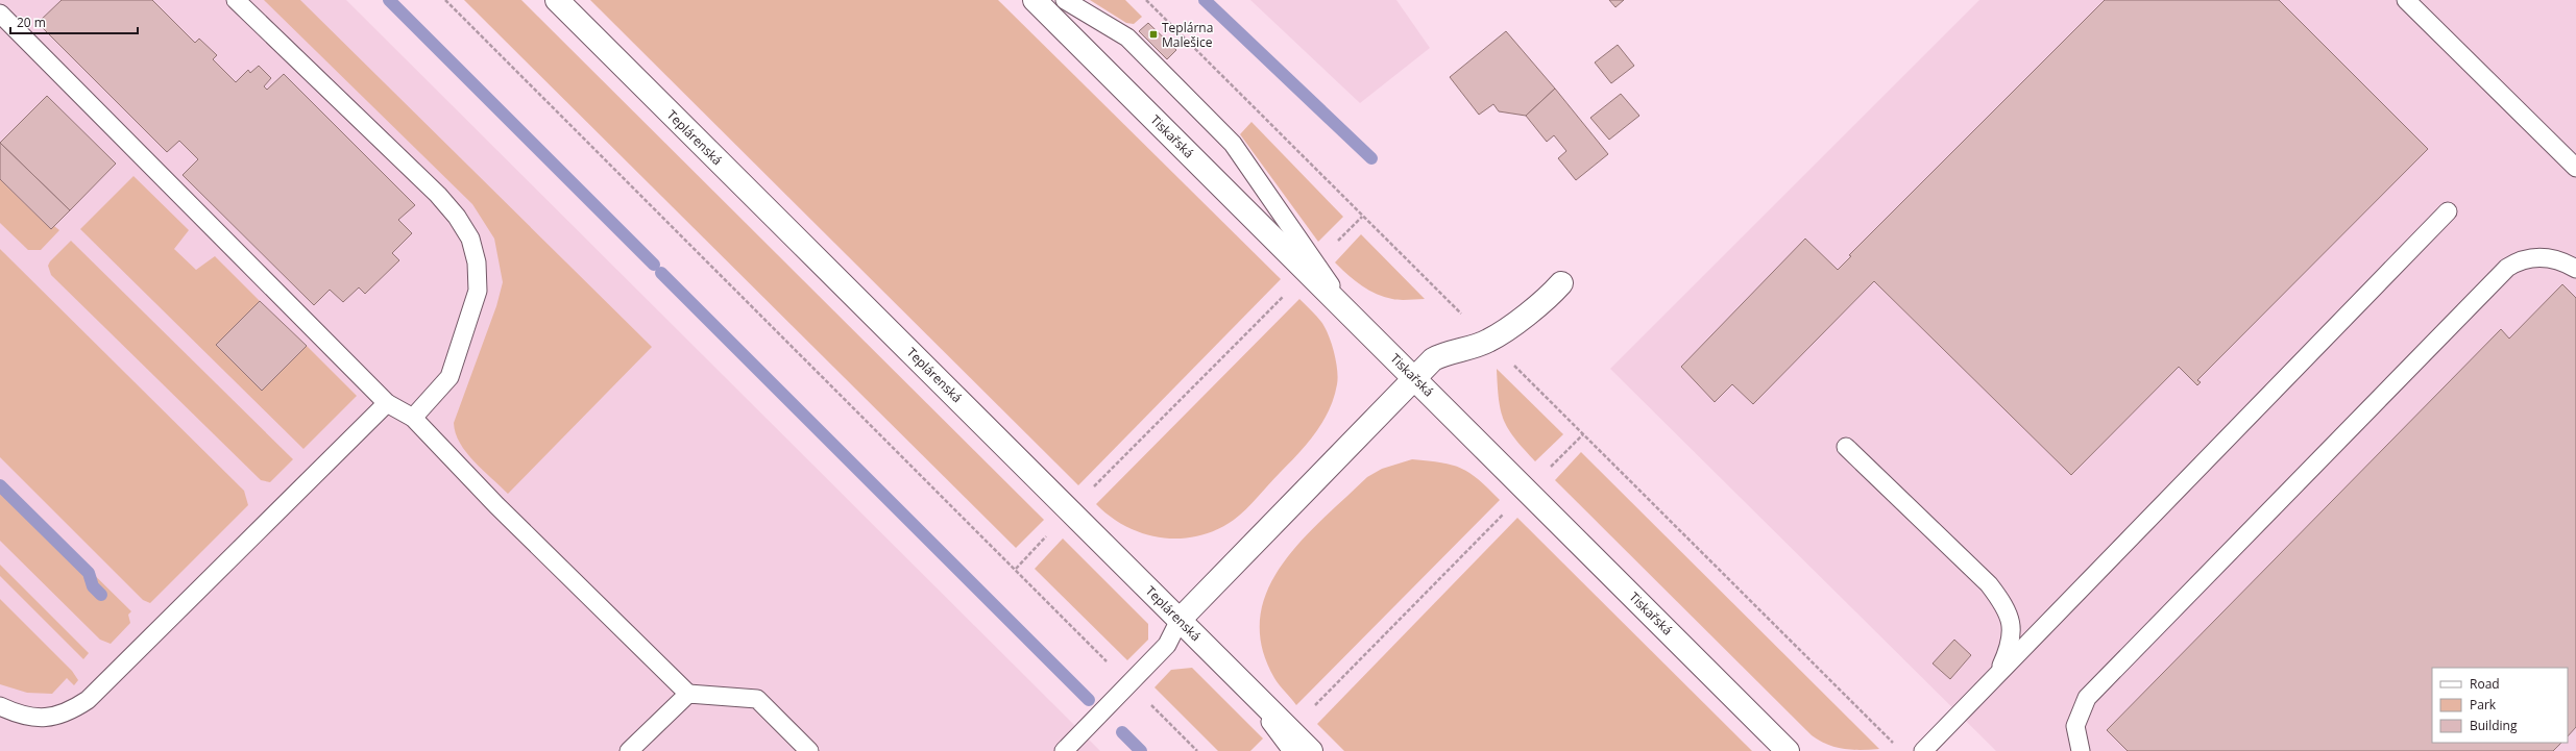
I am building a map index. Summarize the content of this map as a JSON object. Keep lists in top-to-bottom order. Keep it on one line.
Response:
{"streets":{"street":["Tiskařská","Teplárenská"]},"places":{"transit":["Teplárna Malešice"]},"legend":["Road","Park","Building"],"scale_bar":"20 m"}
